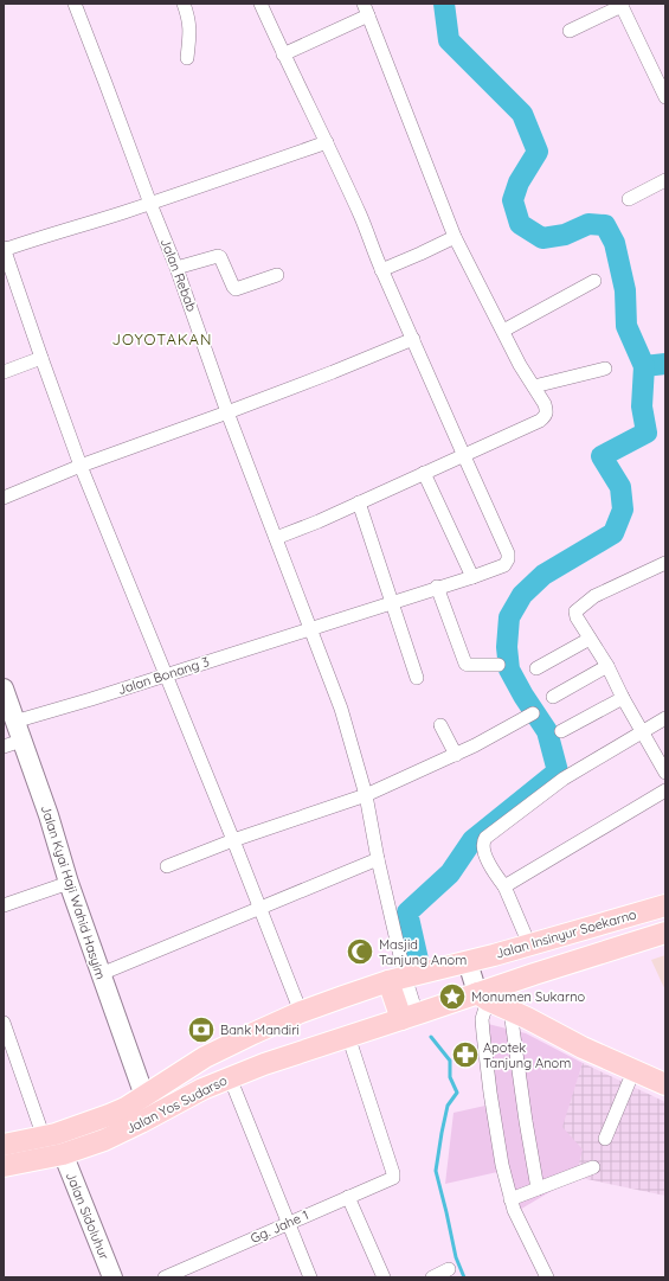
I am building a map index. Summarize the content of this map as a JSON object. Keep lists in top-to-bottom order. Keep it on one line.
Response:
{"streets":{"main road":["Jalan Kyai Haji Wahid Hasyim","Jalan Insinyur Soekarno","Jalan Yos Sudarso","Jalan Sidoluhur"],"street":["Jalan Rebab","Jalan Bonang 3","Gg. Jahe 1"]},"crossings":[["Jalan Rebab","Jalan Bonang 3"],["Jalan Rebab","Jalan Insinyur Soekarno"],["Jalan Bonang 3","Jalan Kyai Haji Wahid Hasyim"],["Jalan Kyai Haji Wahid Hasyim","Jalan Insinyur Soekarno"],["Jalan Insinyur Soekarno","Jalan Yos Sudarso"],["Jalan Insinyur Soekarno","Jalan Sidoluhur"],["Jalan Yos Sudarso","Jalan Sidoluhur"],["Jalan Yos Sudarso","Gg. Jahe 1"]],"districts":["JOYOTAKAN"],"places":{"mosque":["Masjid Tanjung Anom"],"place":["Monumen Sukarno"],"bank":["Bank Mandiri"],"pharmacy":["Apotek Tanjung Anom"]}}
